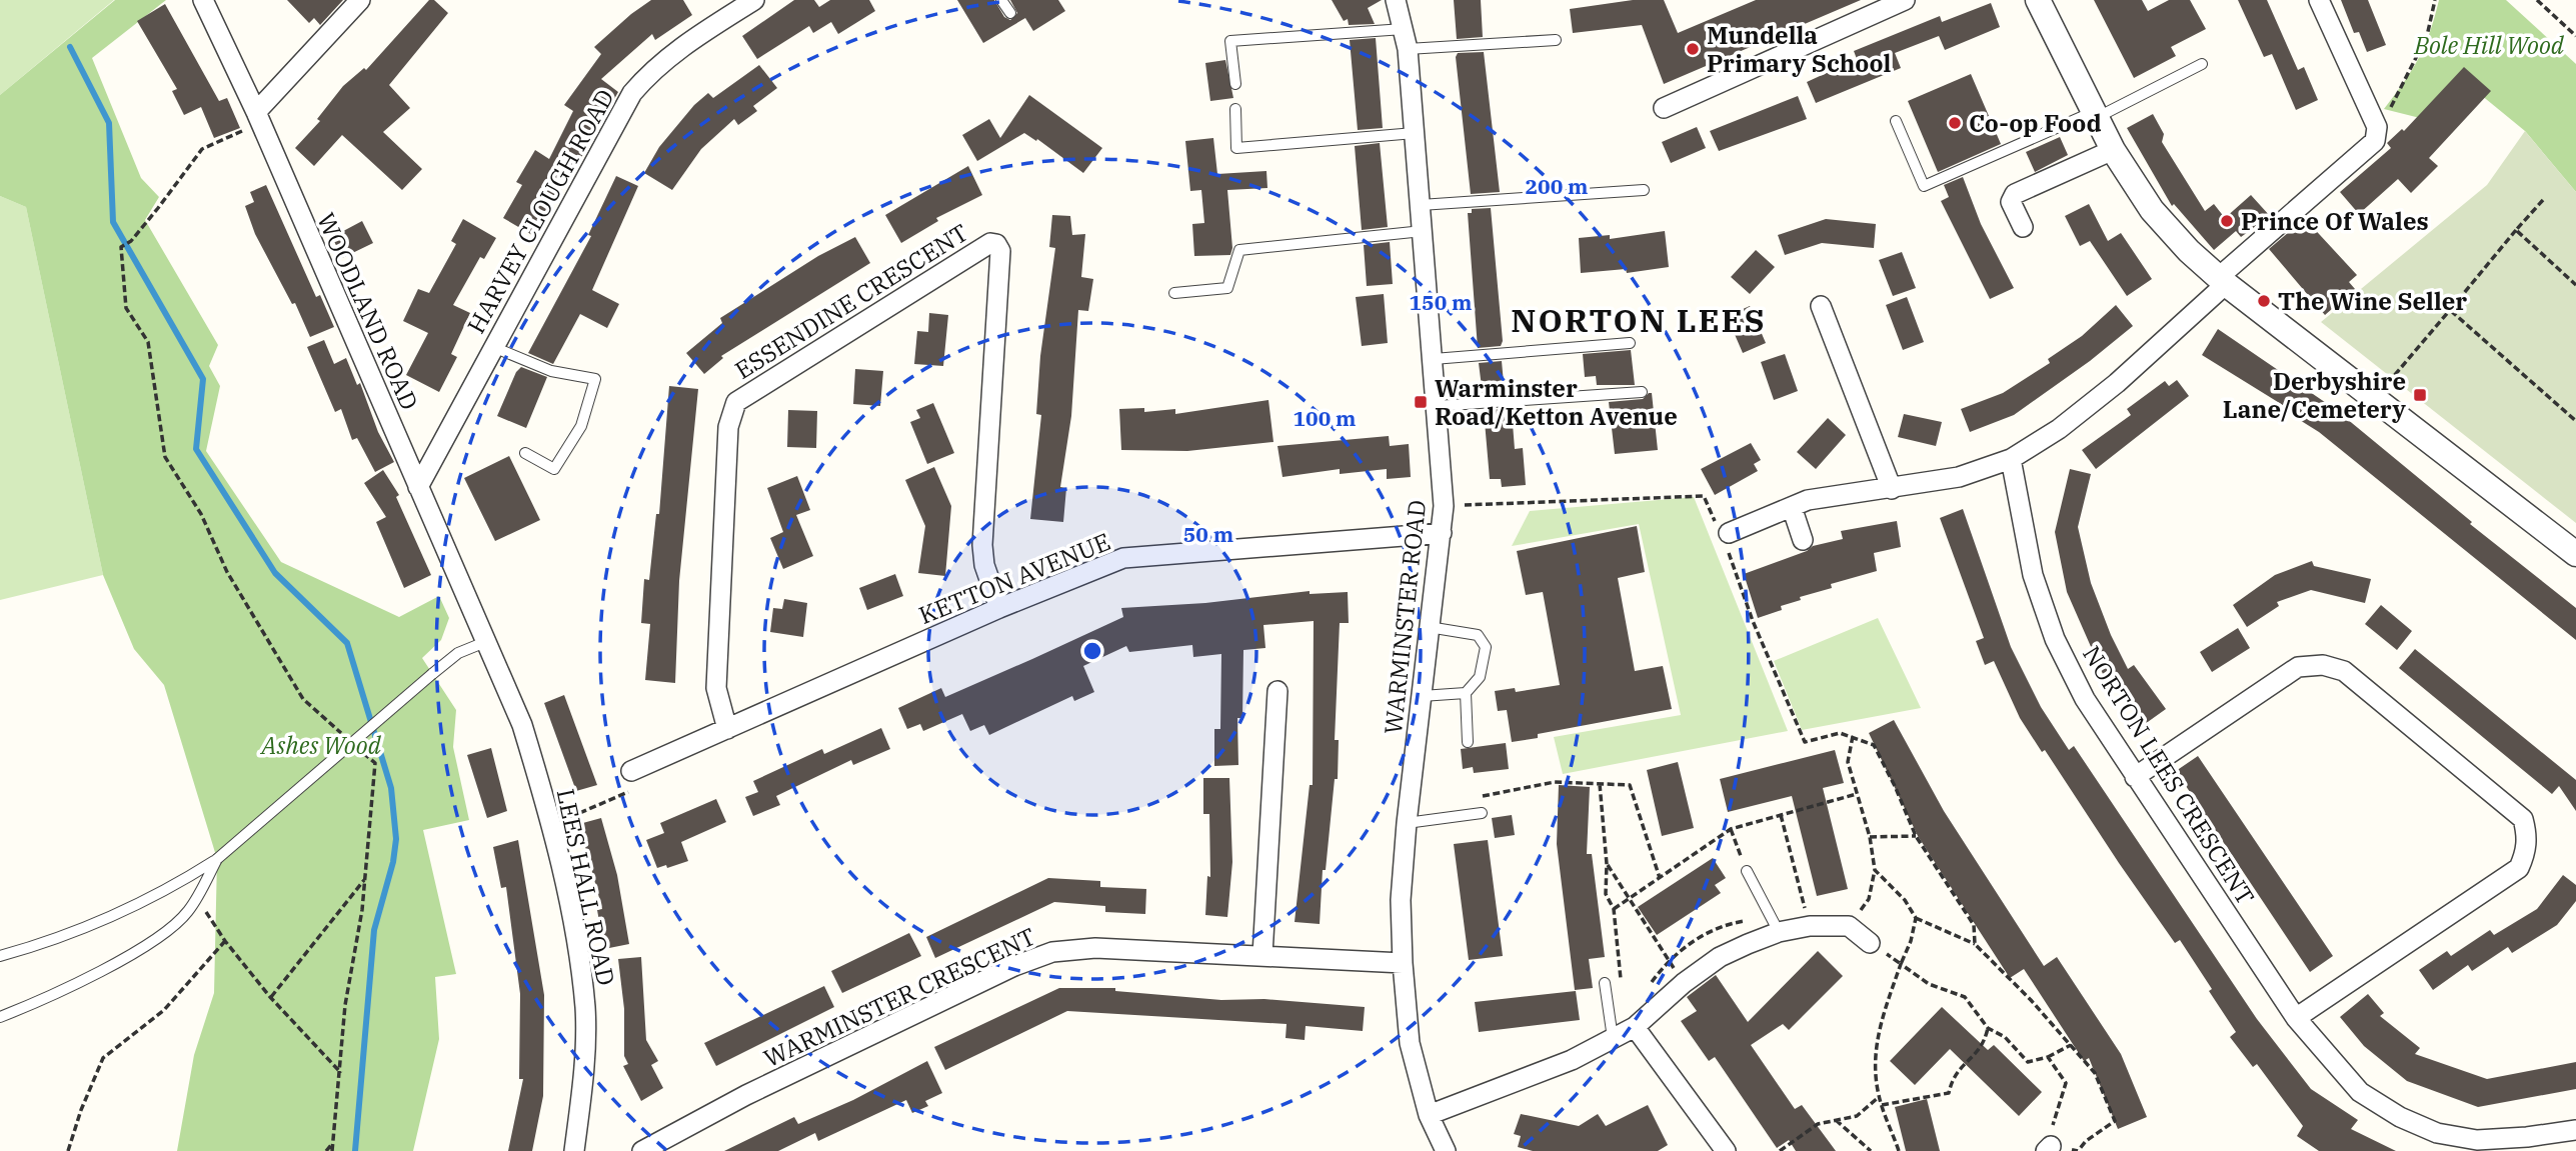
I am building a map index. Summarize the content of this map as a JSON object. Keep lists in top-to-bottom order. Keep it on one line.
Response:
{"streets":{"street":["HARVEY CLOUGH ROAD","ESSENDINE CRESCENT","WOODLAND ROAD","KETTON AVENUE","WARMINSTER ROAD","NORTON LEES CRESCENT","LEES HALL ROAD","WARMINSTER CRESCENT"]},"crossings":[["HARVEY CLOUGH ROAD","WOODLAND ROAD"],["ESSENDINE CRESCENT","KETTON AVENUE"],["WOODLAND ROAD","LEES HALL ROAD"],["KETTON AVENUE","WARMINSTER ROAD"],["WARMINSTER ROAD","WARMINSTER CRESCENT"]],"districts":["NORTON LEES"],"parks":["Bole Hill Wood","Ashes Wood"],"places":{"other":["Mundella Primary School","Co-op Food","Prince Of Wales","The Wine Seller"],"transit":["Derbyshire Lane/Cemetery","Warminster Road/Ketton Avenue"]},"rings":["200 m","150 m","100 m","50 m"]}
